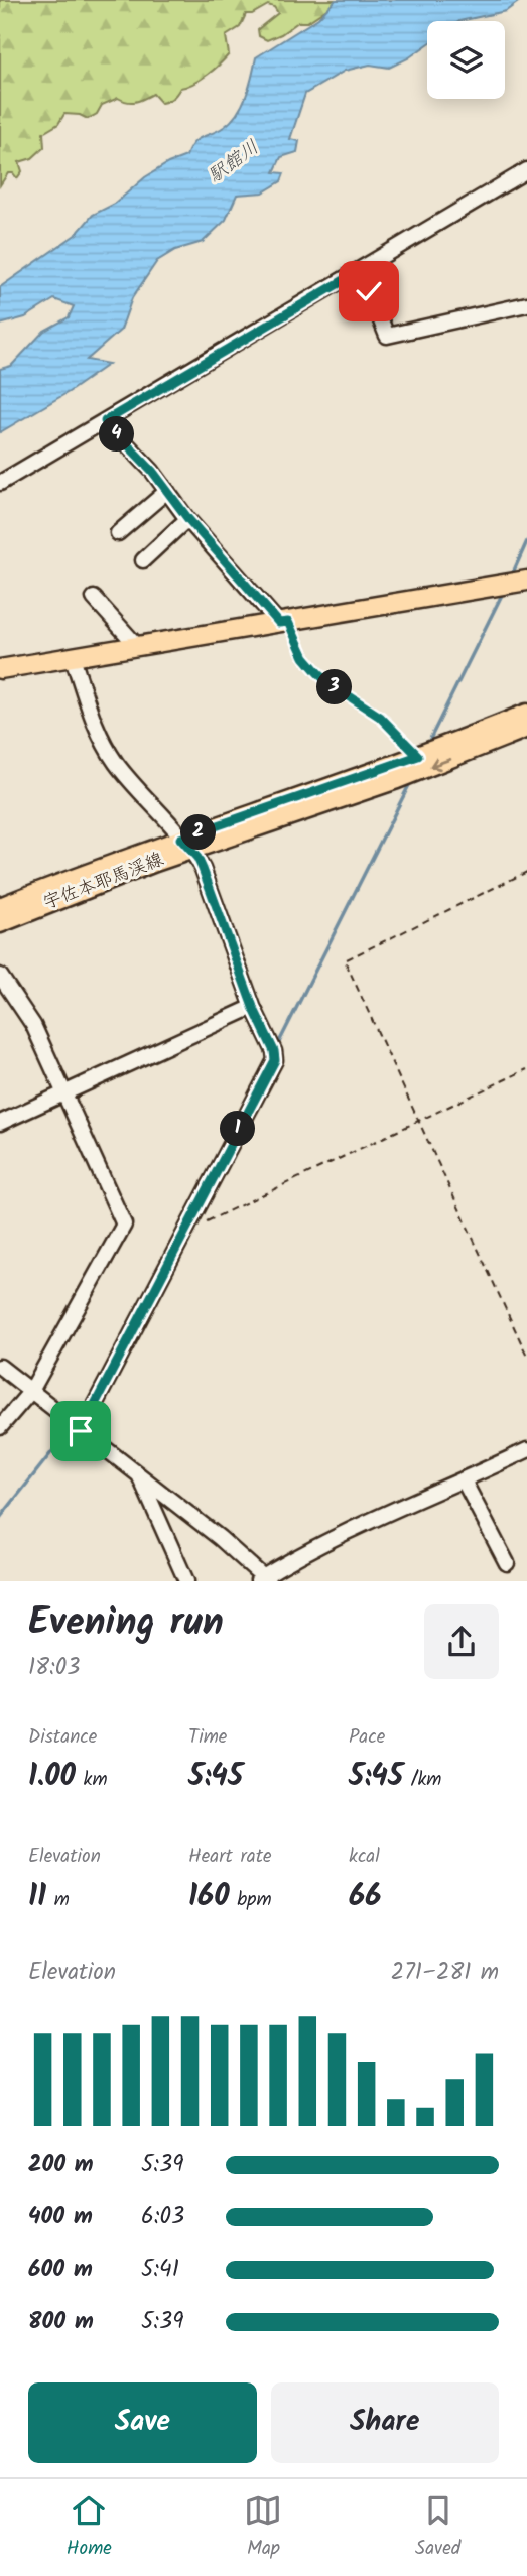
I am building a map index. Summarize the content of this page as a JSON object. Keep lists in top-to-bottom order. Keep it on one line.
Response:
{"streets":{"main road":["宇佐本耶馬渓線"]},"water":["駅館川"],"page":{"pins":["4","3","2","1"],"heading":["Evening run","18:03"],"stats":[["Distance","1.00 km"],["Time","5:45"],["Pace","5:45 /km"],["Elevation","11 m"],["Heart rate","160 bpm"],["kcal","66"]],"chart":["Elevation","271–281 m"],"list":[{"name":"200 m","note":"5:39"},{"name":"400 m","note":"6:03"},{"name":"600 m","note":"5:41"},{"name":"800 m","note":"5:39"}],"buttons":["Save","Share"],"tabs":["Home","Map","Saved"]}}
